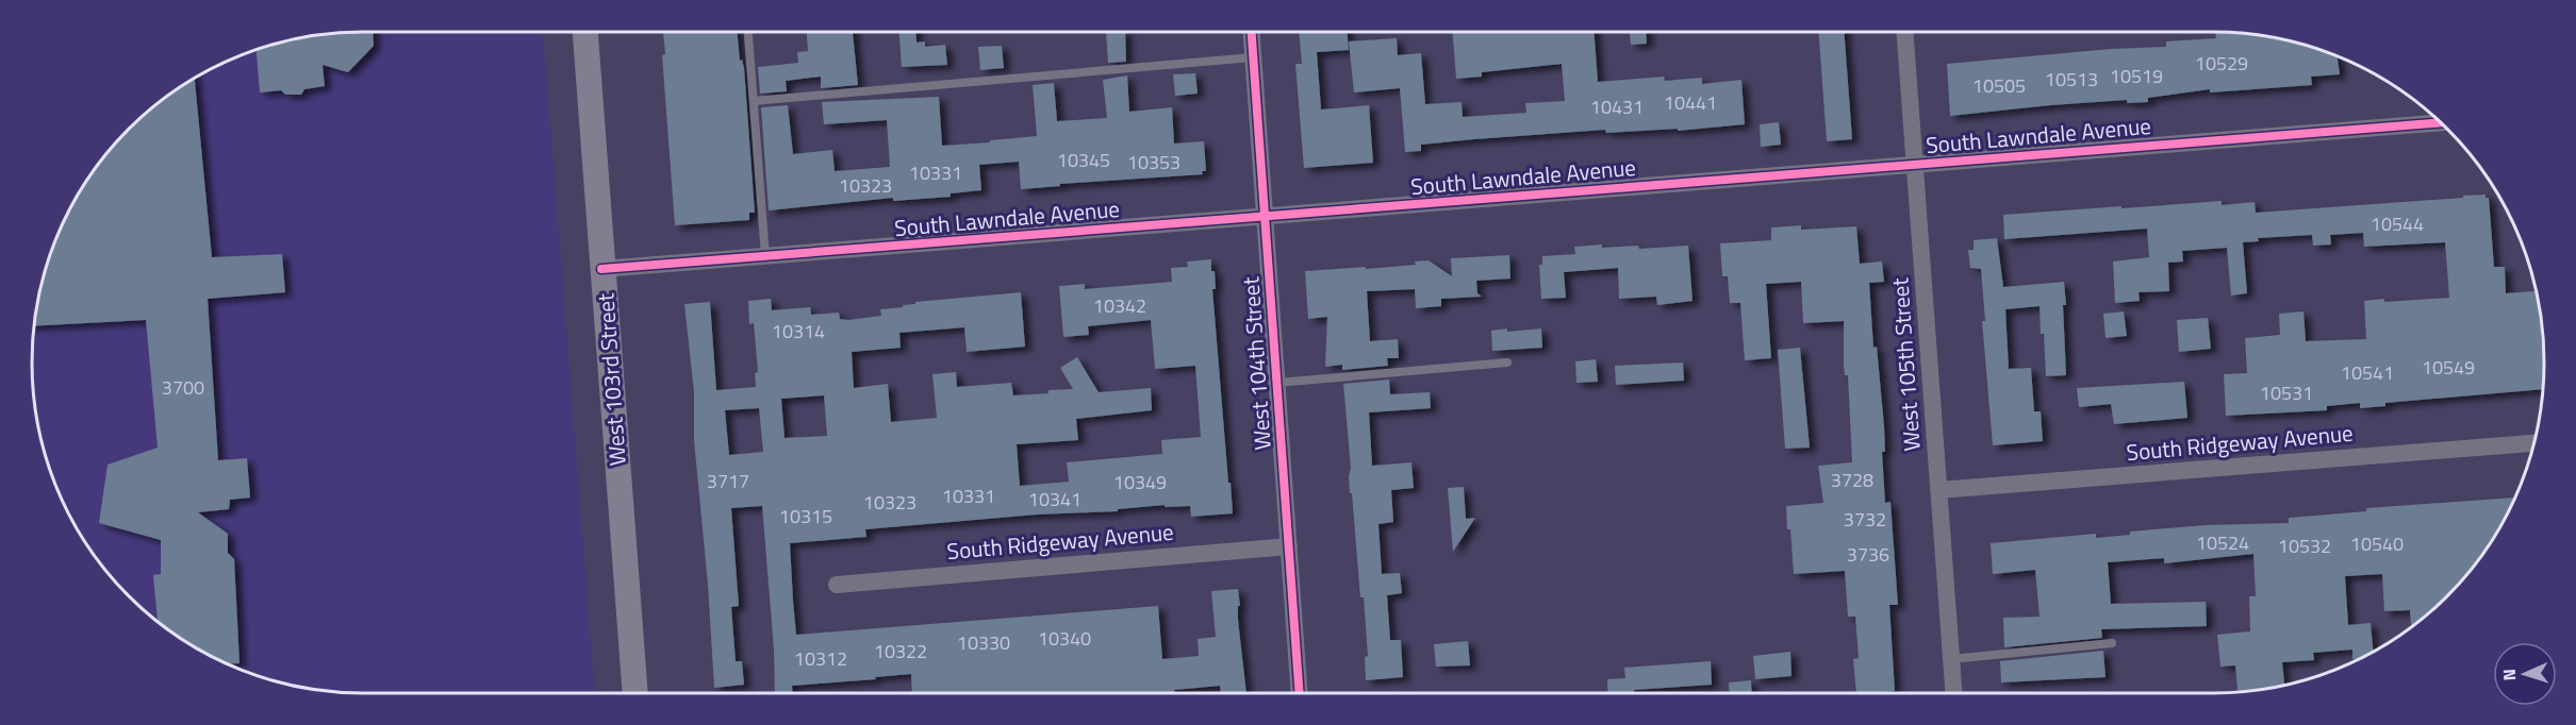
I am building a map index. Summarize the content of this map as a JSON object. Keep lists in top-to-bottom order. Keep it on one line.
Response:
{"streets":{"main road":["West 103rd Street"],"street":["South Lawndale Avenue","West 104th Street","West 105th Street","South Ridgeway Avenue"]},"crossings":[["South Lawndale Avenue","West 104th Street"],["South Lawndale Avenue","West 105th Street"],["South Lawndale Avenue","West 103rd Street"],["West 104th Street","South Ridgeway Avenue"],["West 105th Street","South Ridgeway Avenue"]],"house_numbers":["10529","10519","10513","10505","10441","10431","10345","10353","10331","10323","10544","10342","10314","10549","10541","3700","10531","3728","3717","10349","10331","10341","10323","10315","3732","10524","10540","10532","3736","10340","10330","10322","10312"],"north":"left"}
